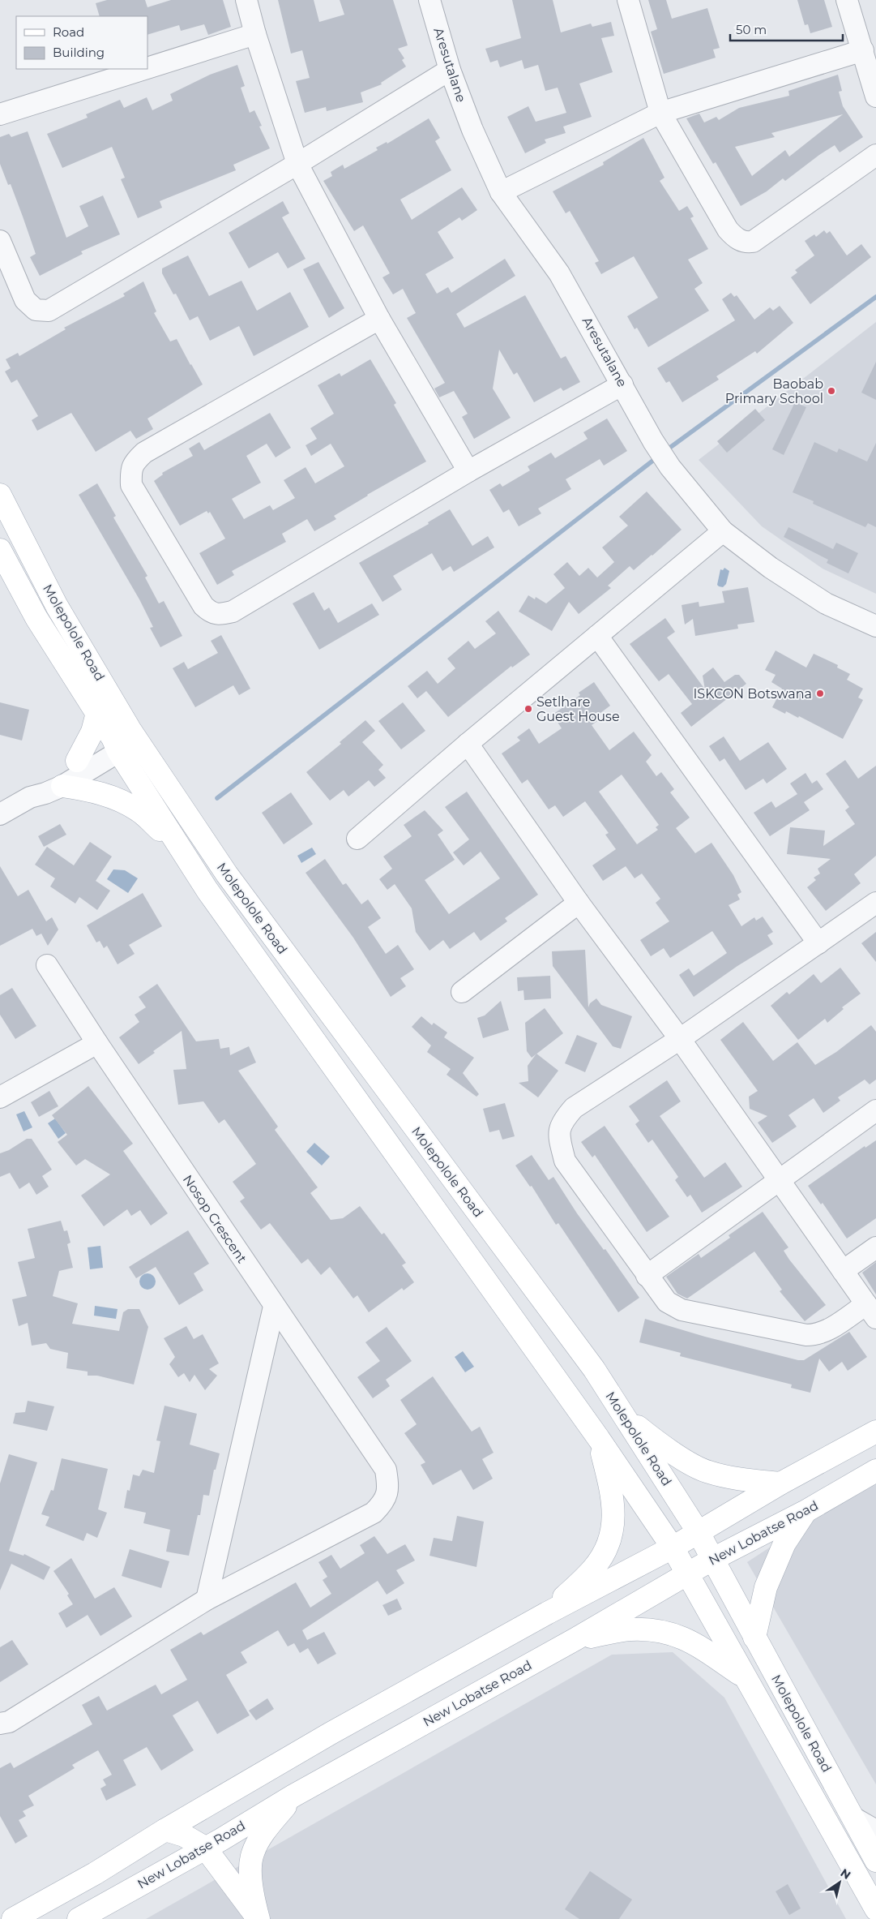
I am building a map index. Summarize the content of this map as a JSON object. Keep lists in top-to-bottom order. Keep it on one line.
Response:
{"streets":{"main road":["Molepolole Road","New Lobatse Road"],"street":["Aresutalane","Nosop Crescent"]},"crossings":[["Molepolole Road","New Lobatse Road"]],"places":["Baobab Primary School","ISKCON Botswana","Setlhare Guest House"],"legend":["Road","Building"],"scale_bar":"50 m","north":"top right"}
